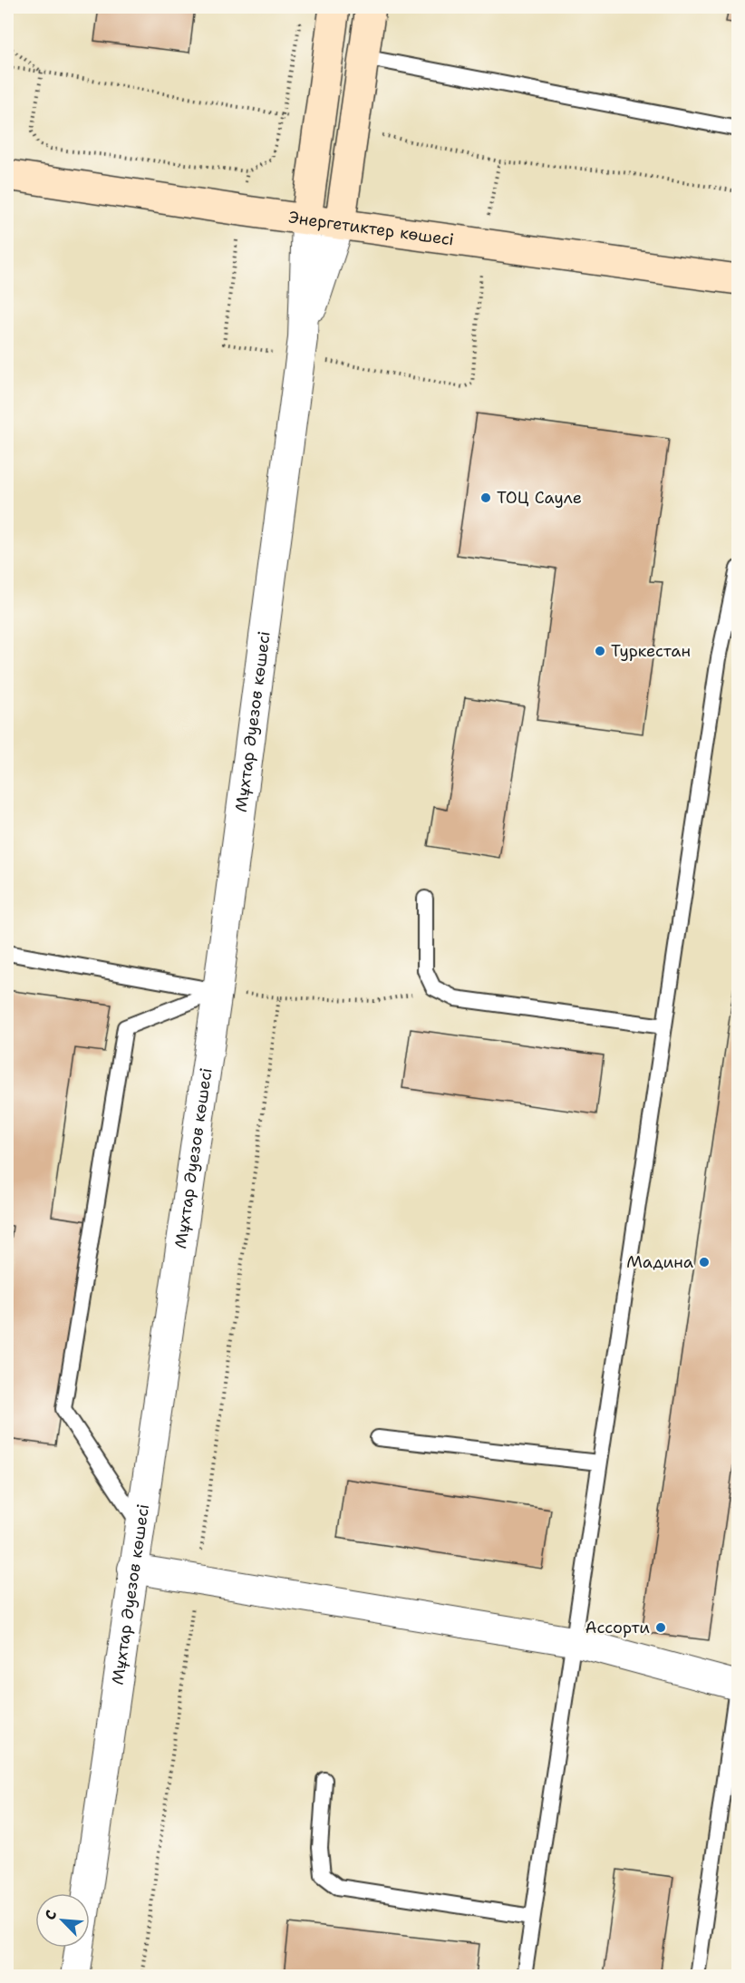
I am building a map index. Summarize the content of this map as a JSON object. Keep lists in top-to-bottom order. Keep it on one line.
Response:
{"streets":{"main road":["Энергетиктер көшесі","Мұхтар Әуезов көшесі"]},"crossings":[["Энергетиктер көшесі","Мұхтар Әуезов көшесі"]],"places":["ТОЦ Сауле","Туркестан","Мадина","Ассорти"],"north":"top left"}
